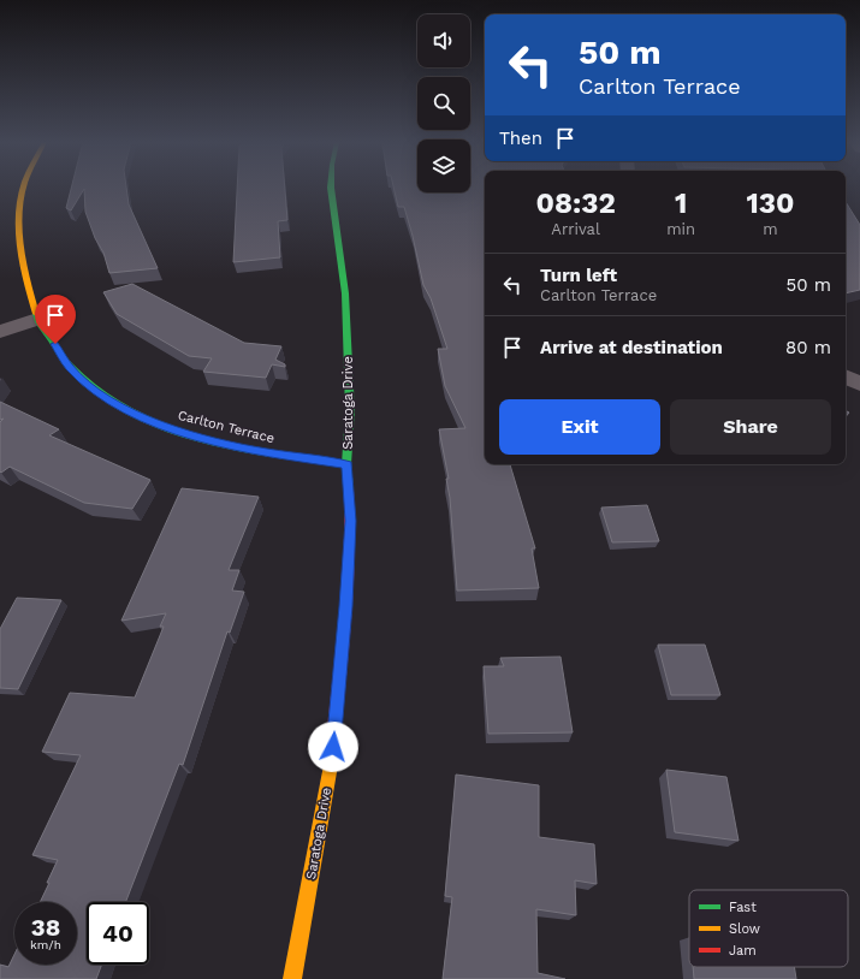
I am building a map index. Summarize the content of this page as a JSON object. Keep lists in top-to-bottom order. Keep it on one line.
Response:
{"streets":{"street":["Saratoga Drive","Carlton Terrace"]},"crossings":[["Saratoga Drive","Carlton Terrace"]],"legend":["Fast","Slow","Jam"],"page":{"turn":["50 m","Carlton Terrace"],"then":"Then","eta":["08:32","Arrival","1","min","130","m"],"list":[{"name":"Turn left","note":"Carlton Terrace","value":"50 m"},{"name":"Arrive at destination","value":"80 m"}],"buttons":["Exit","Share"],"speed":"38 km/h","limit":"40"}}
